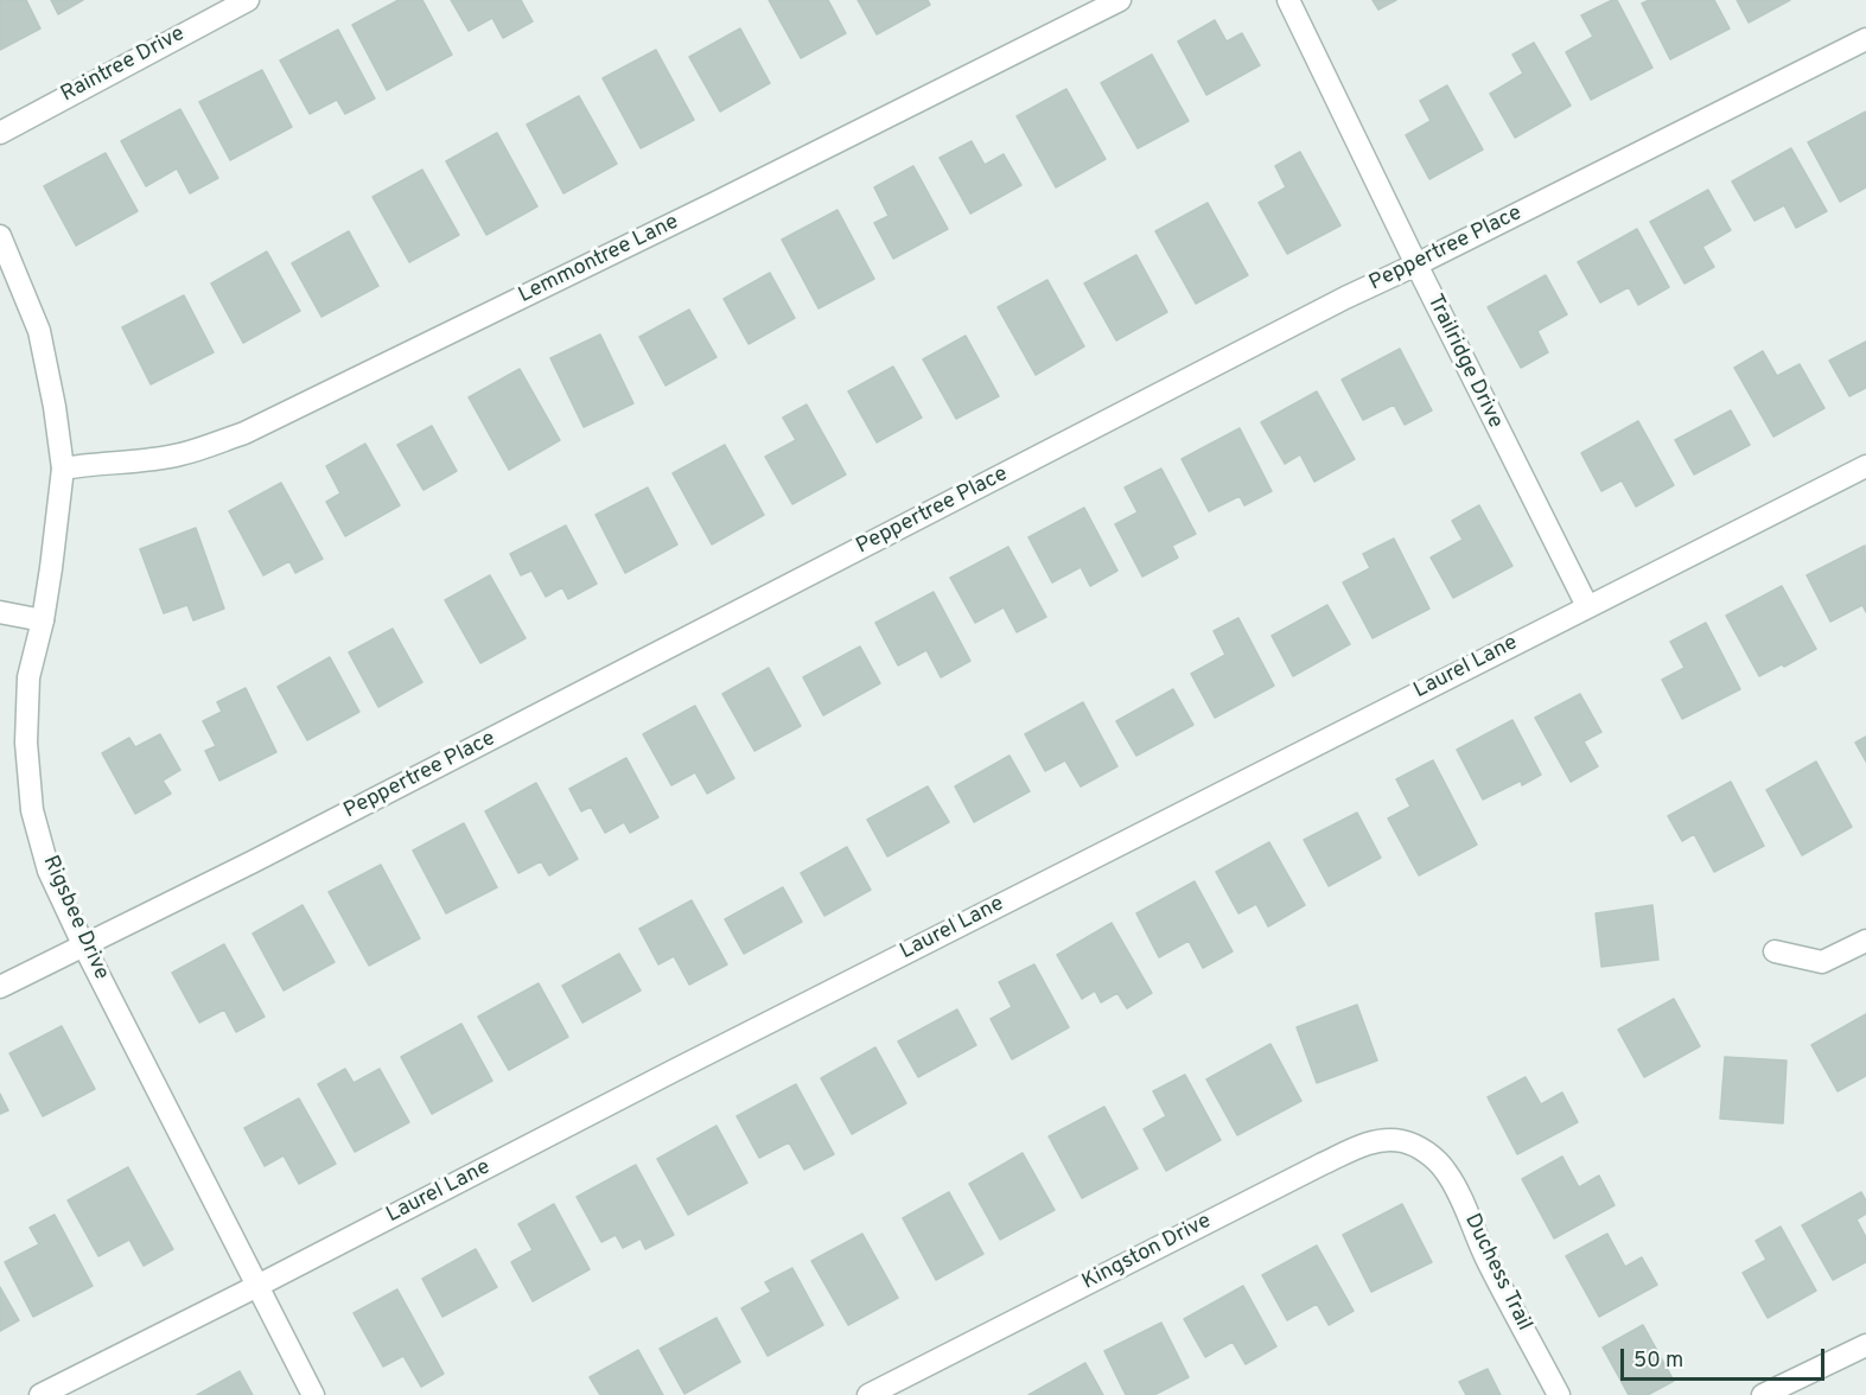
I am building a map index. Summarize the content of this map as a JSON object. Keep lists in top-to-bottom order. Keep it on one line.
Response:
{"streets":{"street":["Raintree Drive","Peppertree Place","Lemmontree Lane","Trailridge Drive","Laurel Lane","Rigsbee Drive","Kingston Drive","Duchess Trail"]},"crossings":[["Peppertree Place","Trailridge Drive"],["Peppertree Place","Rigsbee Drive"],["Lemmontree Lane","Rigsbee Drive"],["Trailridge Drive","Laurel Lane"],["Laurel Lane","Rigsbee Drive"],["Kingston Drive","Duchess Trail"]],"scale_bar":"50 m"}
